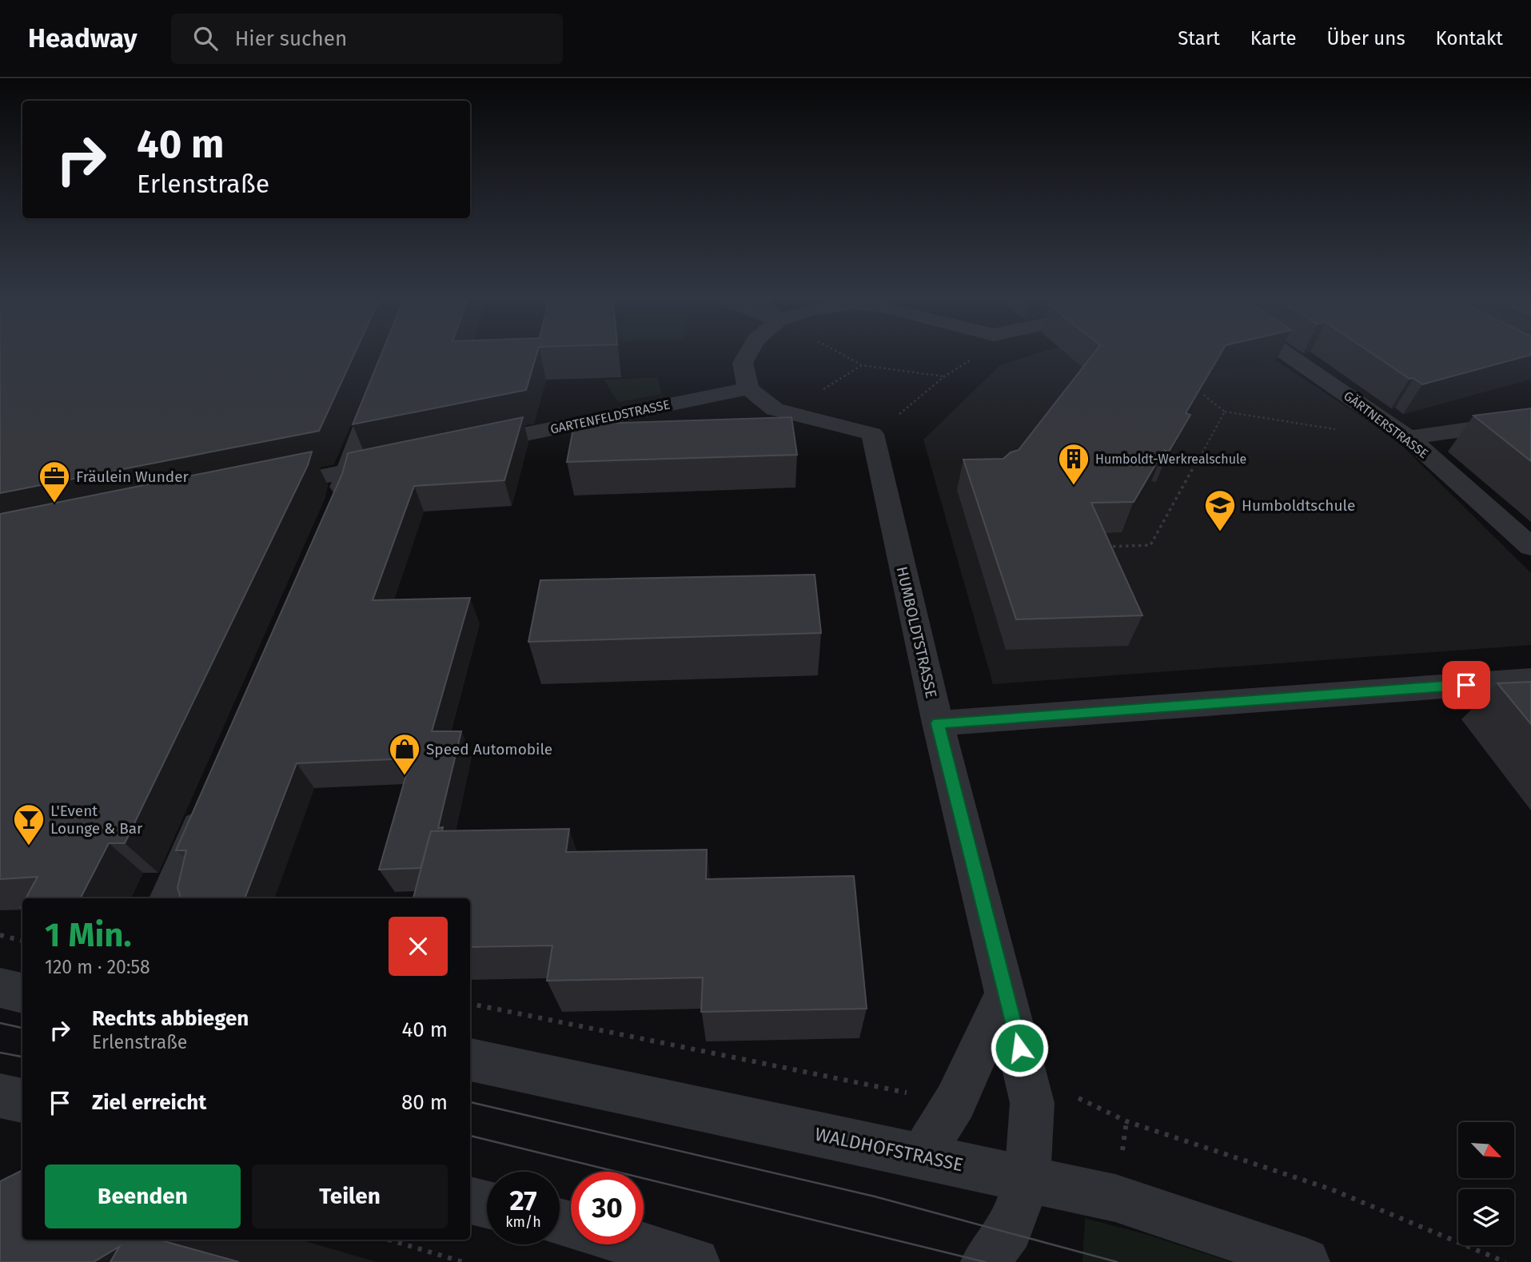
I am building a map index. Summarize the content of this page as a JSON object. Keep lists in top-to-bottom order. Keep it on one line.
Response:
{"streets":{"street":["GARTENFELDSTRASSE","GÄRTNERSTRASSE","HUMBOLDTSTRASSE","WALDHOFSTRASSE"]},"crossings":[["HUMBOLDTSTRASSE","WALDHOFSTRASSE"]],"places":{"building":["Humboldt-Werkrealschule"],"office":["Fräulein Wunder"],"school or university":["Humboldtschule"],"shop":["Speed Automobile"],"bar":["L'Event Lounge & Bar"]},"north":"bottom right","page":{"header":"Headway","search":"Hier suchen","nav":["Start","Karte","Über uns","Kontakt"],"turn":["40 m","Erlenstraße"],"heading":["1 Min.","120 m · 20:58"],"list":[{"name":"Rechts abbiegen","note":"Erlenstraße","value":"40 m"},{"name":"Ziel erreicht","value":"80 m"}],"buttons":["Beenden","Teilen"],"speed":"27 km/h","limit":"30"}}
